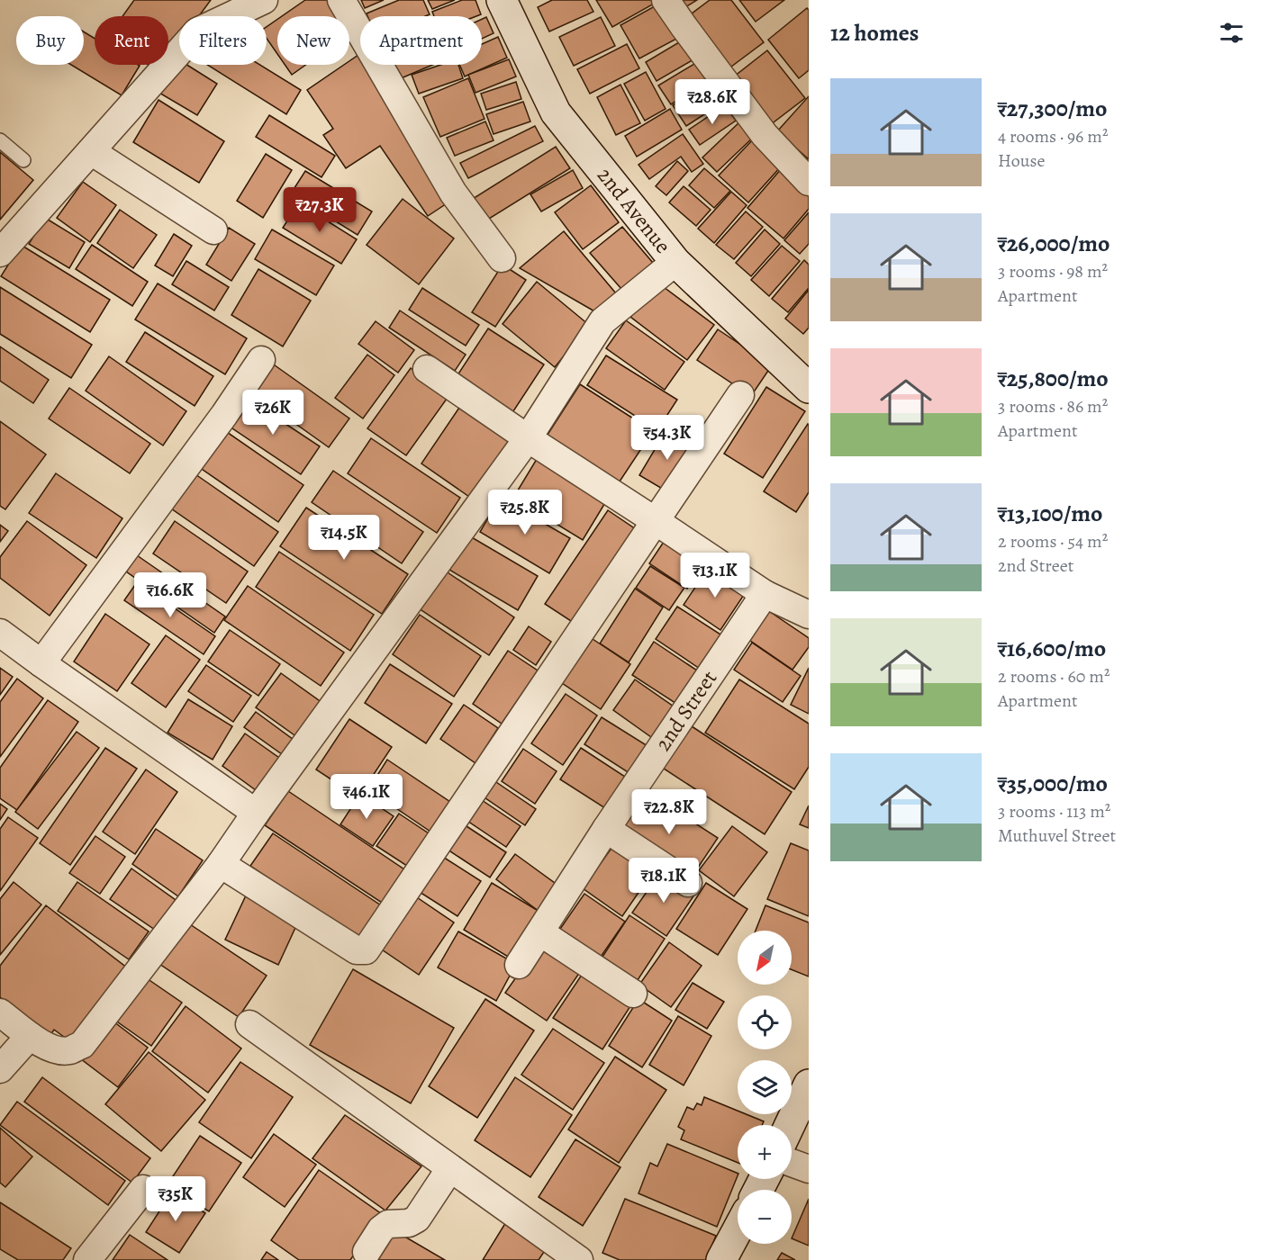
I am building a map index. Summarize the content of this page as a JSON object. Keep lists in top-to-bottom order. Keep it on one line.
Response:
{"streets":{"main road":["2nd Avenue"],"street":["2nd Street"]},"north":"bottom left","page":{"heading":"12 homes","chip":["Buy","Rent","Filters","New","Apartment"],"list":[{"name":"₹27,300/mo","note":"4 rooms · 96 m² · House"},{"name":"₹26,000/mo","note":"3 rooms · 98 m² · Apartment"},{"name":"₹25,800/mo","note":"3 rooms · 86 m² · Apartment"},{"name":"₹13,100/mo","note":"2 rooms · 54 m² · 2nd Street"},{"name":"₹16,600/mo","note":"2 rooms · 60 m² · Apartment"},{"name":"₹35,000/mo","note":"3 rooms · 113 m² · Muthuvel Street"}],"price":["₹28.6K","₹27.3K","₹26K","₹54.3K","₹25.8K","₹14.5K","₹13.1K","₹16.6K","₹46.1K","₹22.8K","₹18.1K","₹35K"],"map_buttons":["+","−"]}}
